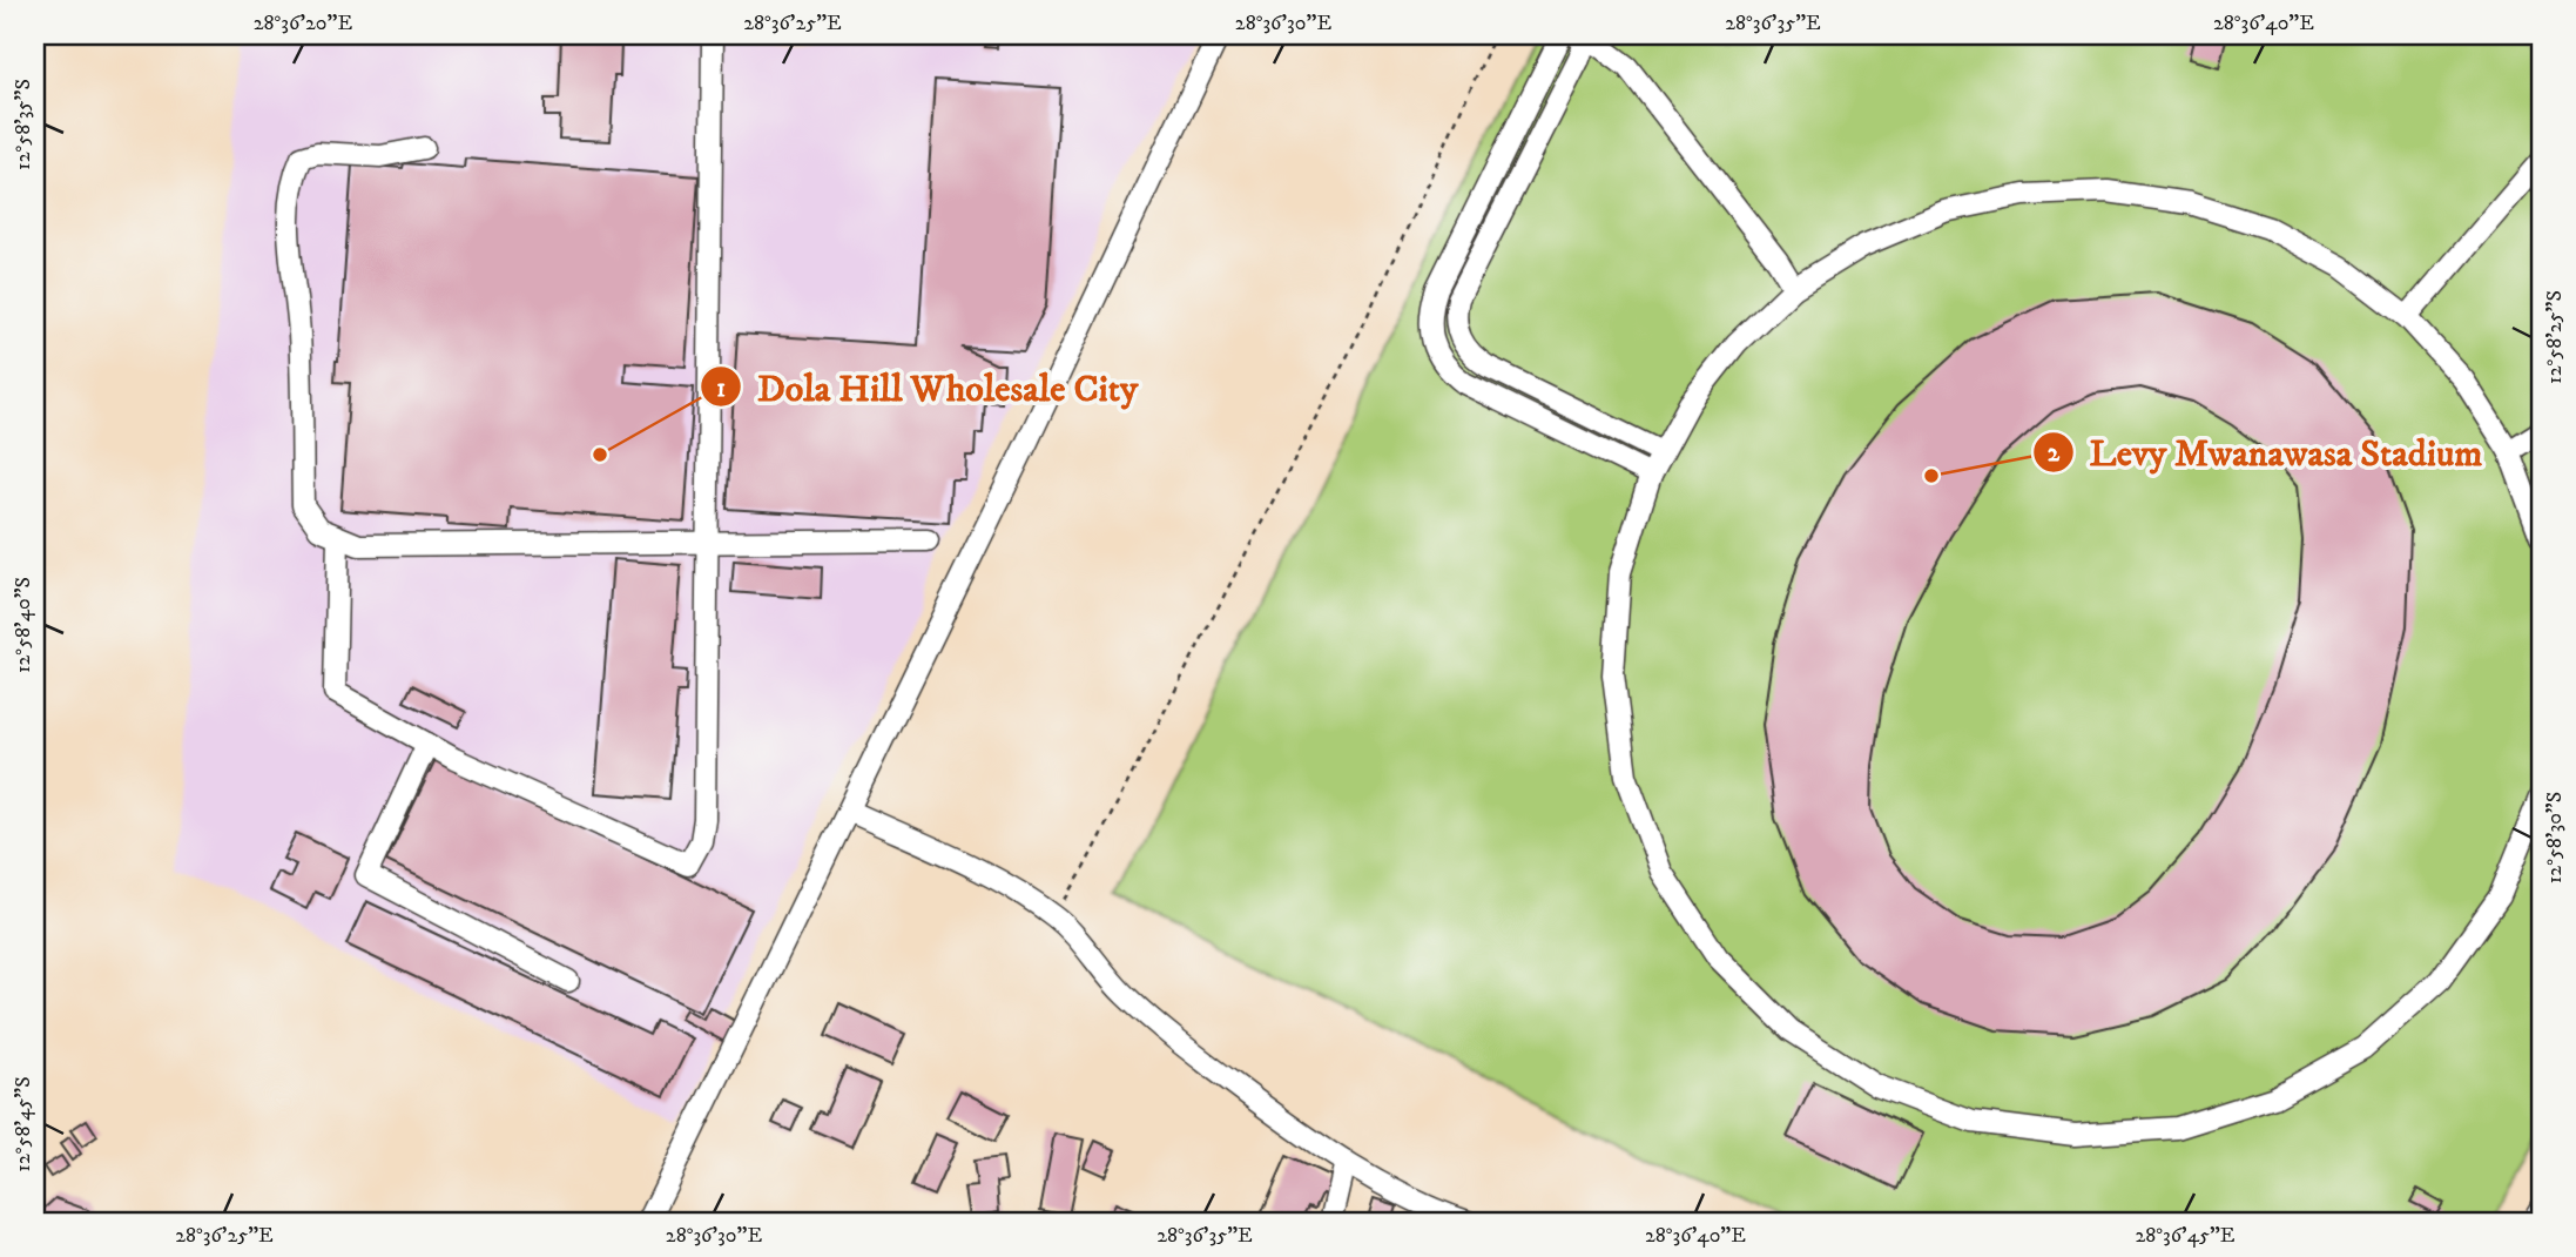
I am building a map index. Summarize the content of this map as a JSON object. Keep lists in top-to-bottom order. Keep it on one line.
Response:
{"places":["Dola Hill Wholesale City","Levy Mwanawasa Stadium"],"coordinates":["28°36'20\"E","28°36'25\"E","28°36'30\"E","28°36'35\"E","28°36'40\"E","12°58'35\"S","12°58'25\"S","12°58'40\"S","12°58'30\"S","12°58'45\"S","28°36'45\"E"]}
